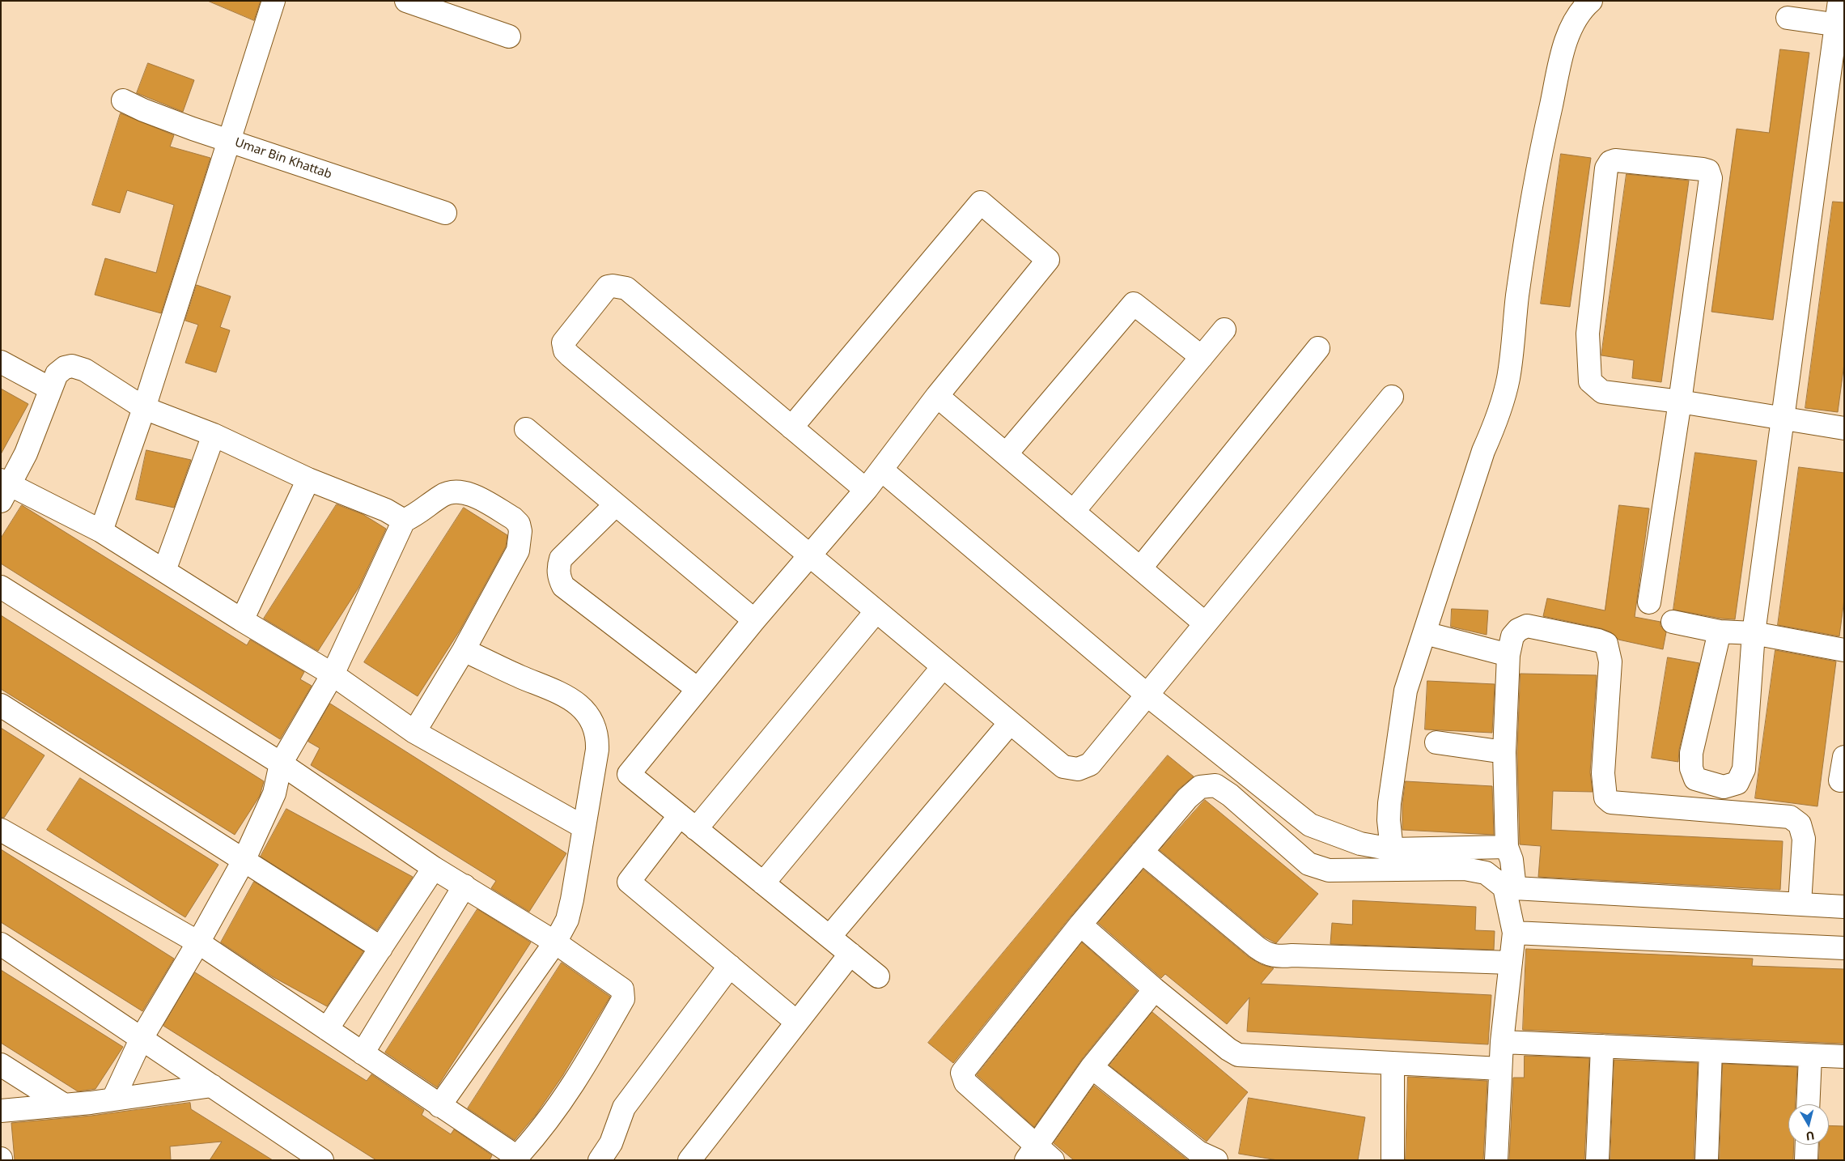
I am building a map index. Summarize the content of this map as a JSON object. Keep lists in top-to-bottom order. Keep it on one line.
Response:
{"streets":{"street":["Umar Bin Khattab"]},"north":"bottom"}
